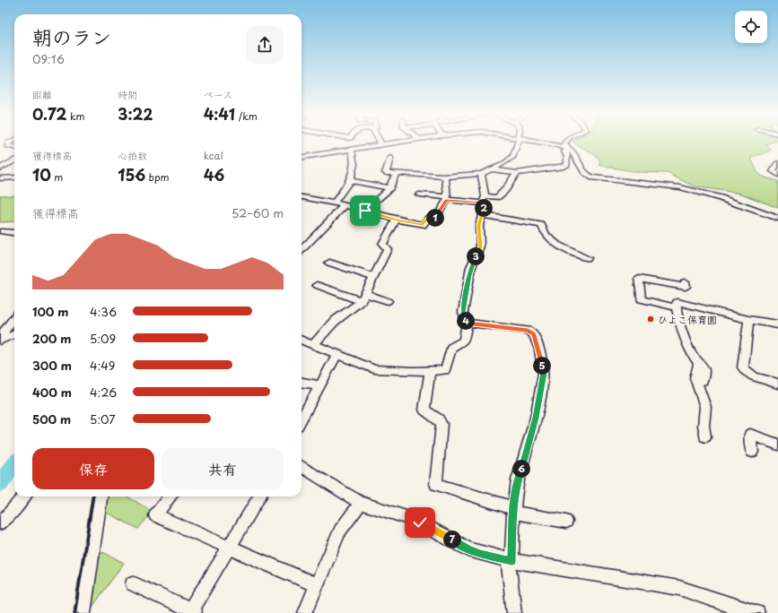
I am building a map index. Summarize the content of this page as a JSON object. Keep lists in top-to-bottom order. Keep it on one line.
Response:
{"places":["ひよこ保育園"],"page":{"heading":["朝のラン","09:16"],"stats":[["距離","0.72 km"],["時間","3:22"],["ペース","4:41 /km"],["獲得標高","10 m"],["心拍数","156 bpm"],["kcal","46"]],"chart":["獲得標高","52–60 m"],"pins":["2","1","3","4","5","6","7"],"list":[{"name":"100 m","note":"4:36"},{"name":"200 m","note":"5:09"},{"name":"300 m","note":"4:49"},{"name":"400 m","note":"4:26"},{"name":"500 m","note":"5:07"}],"buttons":["保存","共有"]}}
